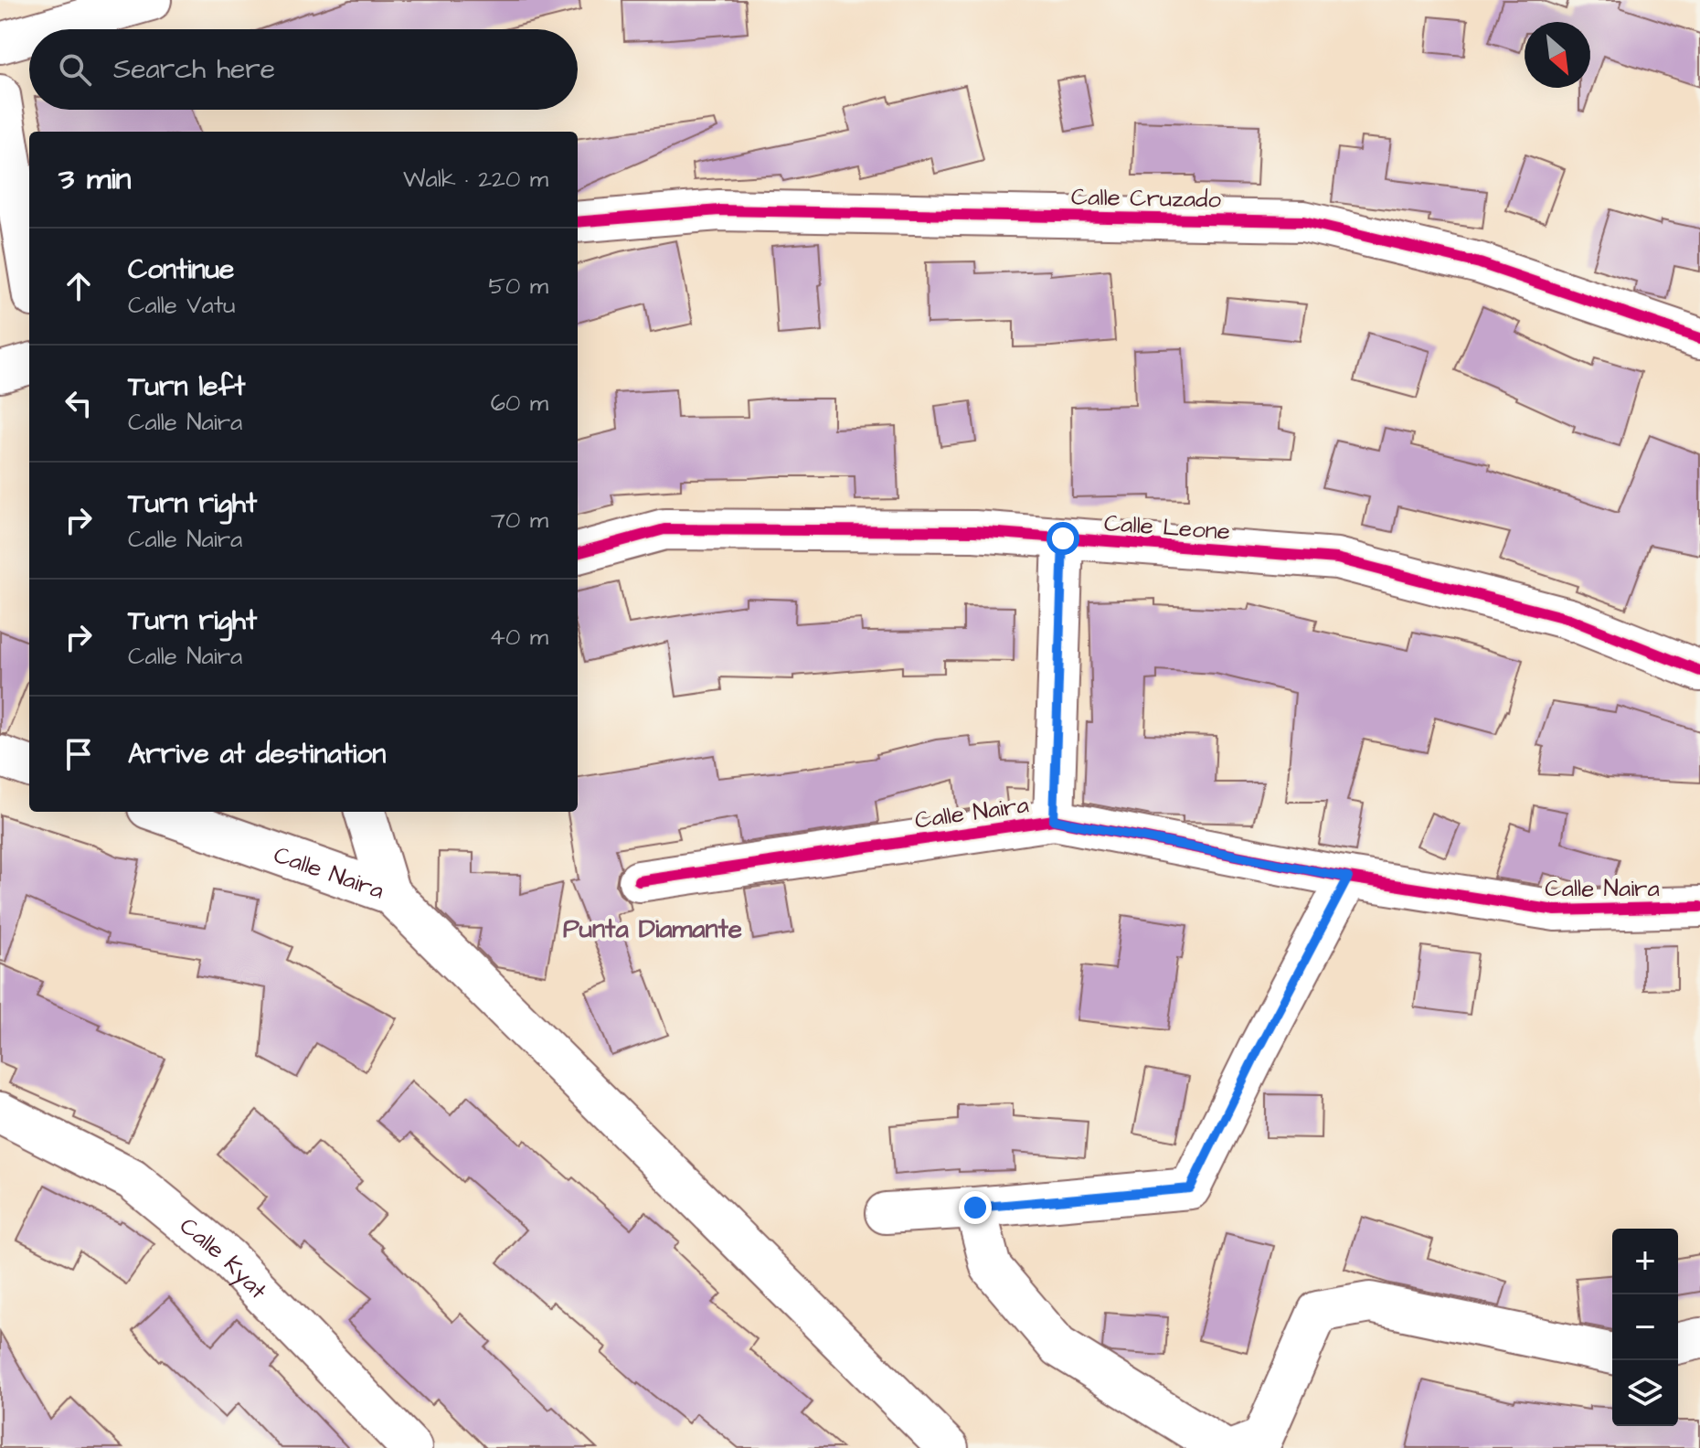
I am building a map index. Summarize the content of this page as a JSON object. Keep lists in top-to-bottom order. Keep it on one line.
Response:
{"streets":{"street":["Calle Cruzado","Calle Leone","Calle Naira","Calle Kyat"]},"districts":["Punta Diamante"],"north":"bottom right","page":{"search":"Search here","heading":["3 min","Walk · 220 m"],"list":[["Continue","Calle Vatu","50 m"],["Turn left","Calle Naira","60 m"],["Turn right","Calle Naira","70 m"],["Turn right","Calle Naira","40 m"],"Arrive at destination"],"map_buttons":["+","−"]}}
